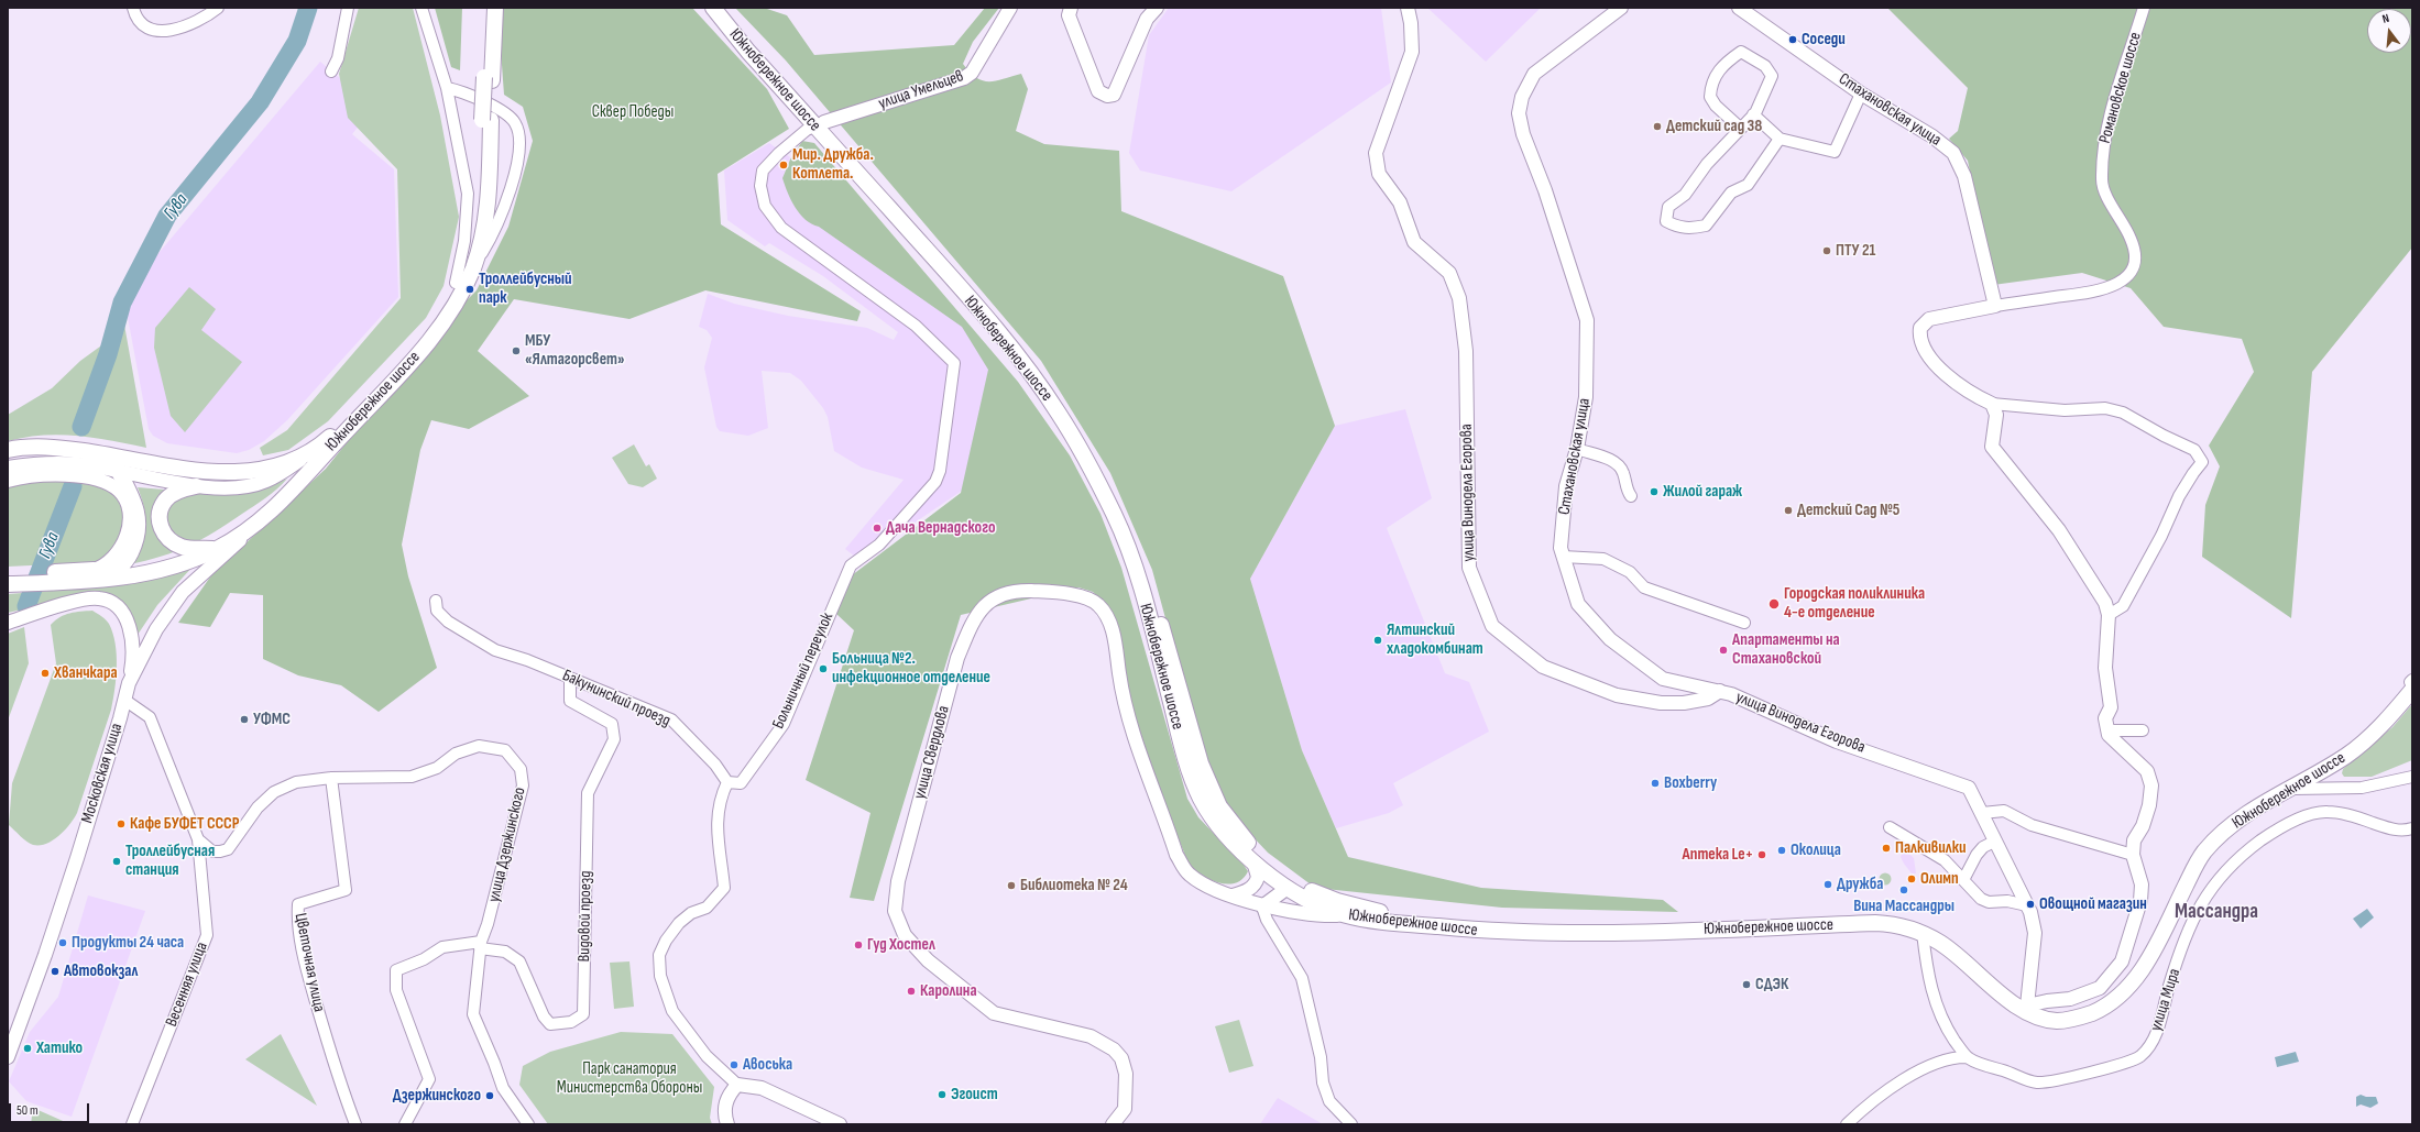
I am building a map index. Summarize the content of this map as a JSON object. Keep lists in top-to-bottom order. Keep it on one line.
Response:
{"streets":{"highway":["Южнобережное шоссе"],"main road":["улица Умельцев","Стахановская улица","улица Винодела Егорова","улица Свердлова","Московская улица"],"street":["Романовское шоссе","Больничный переулок","Бакунинский проезд","улица Дзержинского","Видовой проезд","Цветочная улица","Весенняя улица","улица Мира"]},"crossings":[["Южнобережное шоссе","улица Умельцев"],["Южнобережное шоссе","улица Винодела Егорова"],["Южнобережное шоссе","Больничный переулок"],["Южнобережное шоссе","улица Свердлова"],["Южнобережное шоссе","Московская улица"],["Южнобережное шоссе","улица Мира"],["Романовское шоссе","Стахановская улица"],["Стахановская улица","улица Винодела Егорова"],["Больничный переулок","Бакунинский проезд"],["Бакунинский проезд","Видовой проезд"],["улица Дзержинского","Видовой проезд"],["улица Дзержинского","Цветочная улица"],["улица Дзержинского","Весенняя улица"]],"districts":["Массандра"],"water":["Гува"],"parks":["Сквер Победы","Парк санатория Министерства Обороны"],"places":["Соседи","Детский сад 38","Мир. Дружба. Котлета.","ПТУ 21","Троллейбусный парк","МБУ «Ялтагорсвет»","Жилой гараж","Детский Сад №5","Дача Вернадского","Городская поликлиника 4-е отделение","Ялтинский хладокомбинат","Апартаменты на Стахановской","Больница №2. инфекционное отделение","Хванчкара","УФМС","Boxberry","Кафе БУФЕТ СССР","Палкивилки","Околица","Аптека Le+","Троллейбусная станция","Олимп","Дружба","Библиотека № 24","Вина Массандры","Овощной магазин","Продукты 24 часа","Гуд Хостел","Автовокзал","СДЭК","Каролина","Хатико","Авоська","Эгоист","Дзержинского"],"scale_bar":"50 m","north":"top"}
